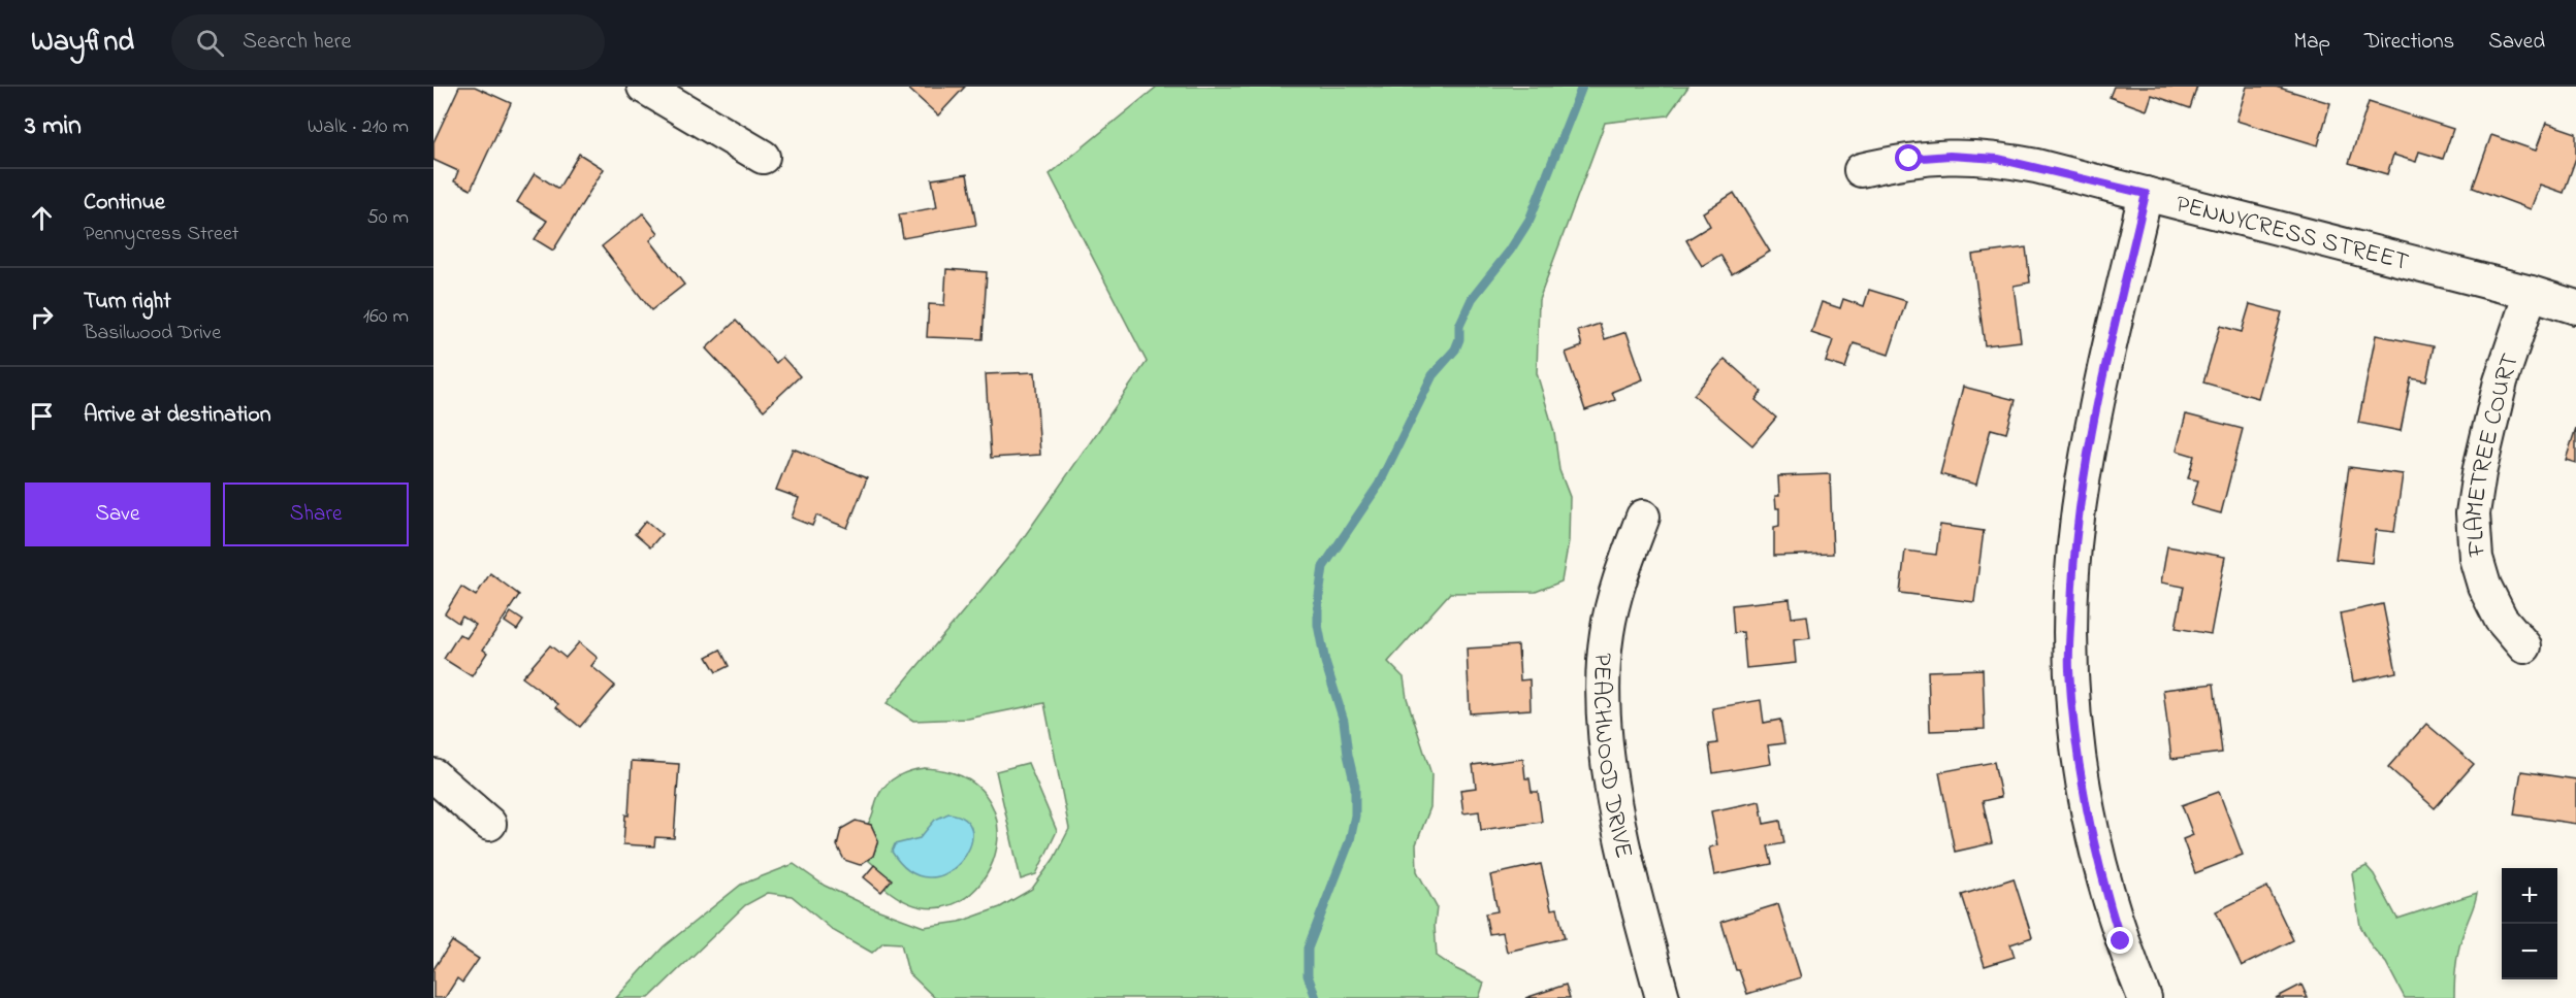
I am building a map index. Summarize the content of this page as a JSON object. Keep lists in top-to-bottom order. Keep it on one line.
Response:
{"streets":{"street":["PENNYCRESS STREET","FLAMETREE COURT","PEACHWOOD DRIVE"]},"crossings":[["PENNYCRESS STREET","FLAMETREE COURT"]],"page":{"header":"Wayfind","search":"Search here","nav":["Map","Directions","Saved"],"heading":["3 min","Walk · 210 m"],"list":[["Continue","Pennycress Street","50 m"],["Turn right","Basilwood Drive","160 m"],"Arrive at destination"],"buttons":["Save","Share"],"map_buttons":["+","−"]}}
